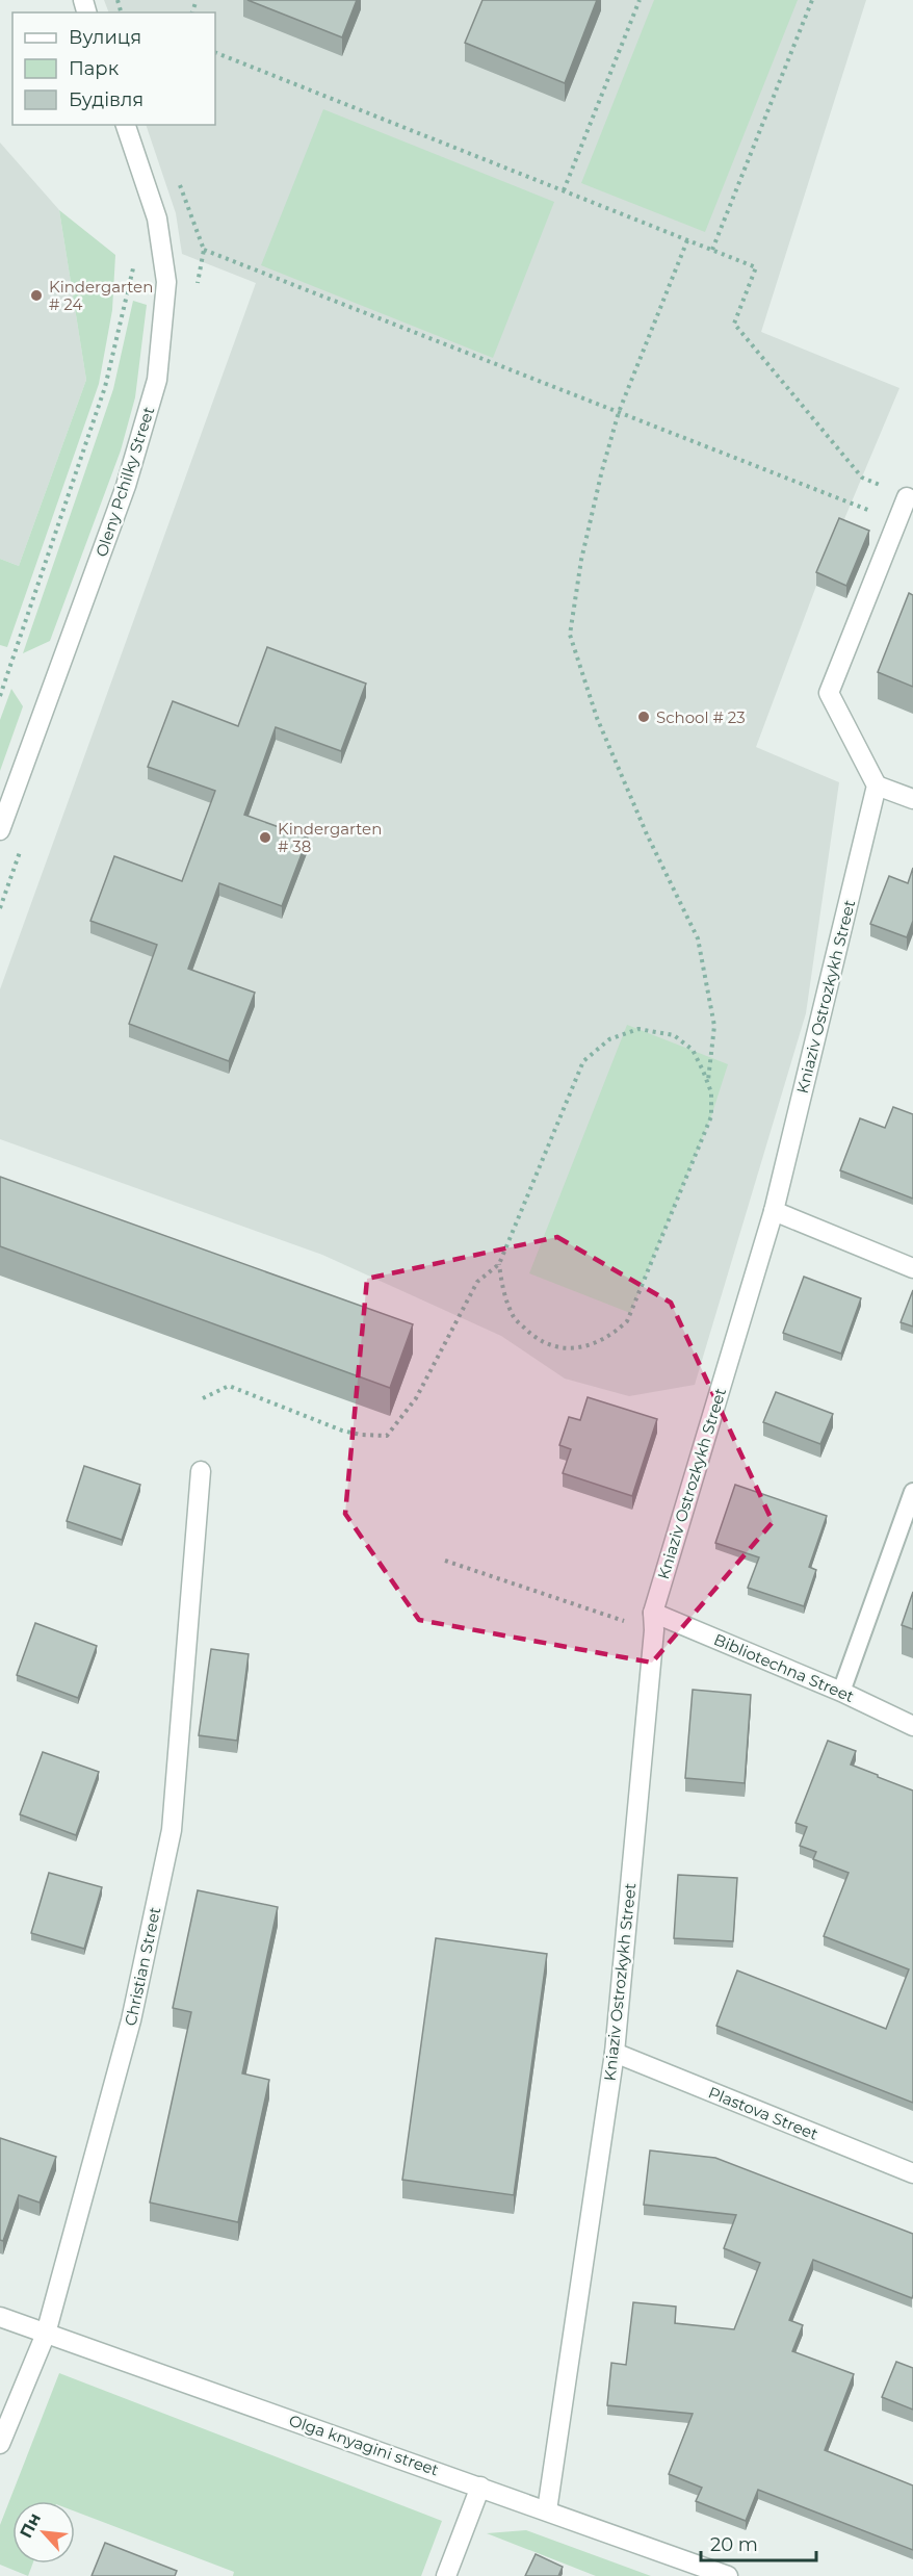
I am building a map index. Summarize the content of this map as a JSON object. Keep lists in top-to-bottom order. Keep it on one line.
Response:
{"streets":{"street":["Oleny Pchilky Street","Kniaziv Ostrozkykh Street","Bibliotechna Street","Christian Street","Plastova Street","Olga knyagini street"]},"crossings":[["Kniaziv Ostrozkykh Street","Bibliotechna Street"],["Kniaziv Ostrozkykh Street","Plastova Street"],["Kniaziv Ostrozkykh Street","Olga knyagini street"],["Christian Street","Olga knyagini street"]],"places":["Kindergarten # 24","School # 23","Kindergarten # 38"],"legend":["Вулиця","Парк","Будівля"],"scale_bar":"20 m","north":"top left"}
